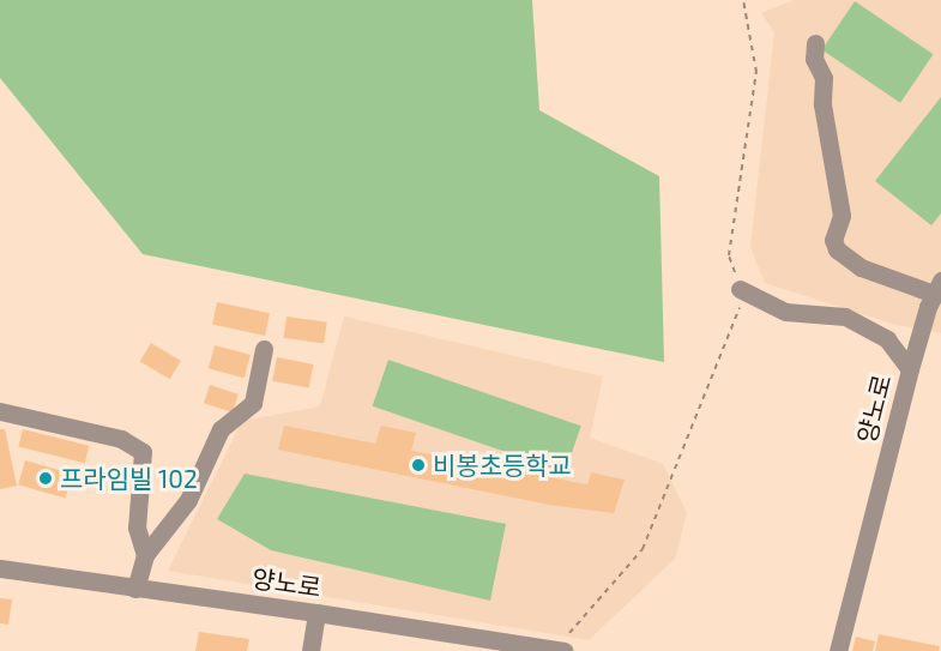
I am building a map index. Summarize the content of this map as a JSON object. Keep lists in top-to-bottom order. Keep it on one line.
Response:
{"streets":{"street":["양노로"]},"places":["비봉초등학교","프라임빌 102"]}
